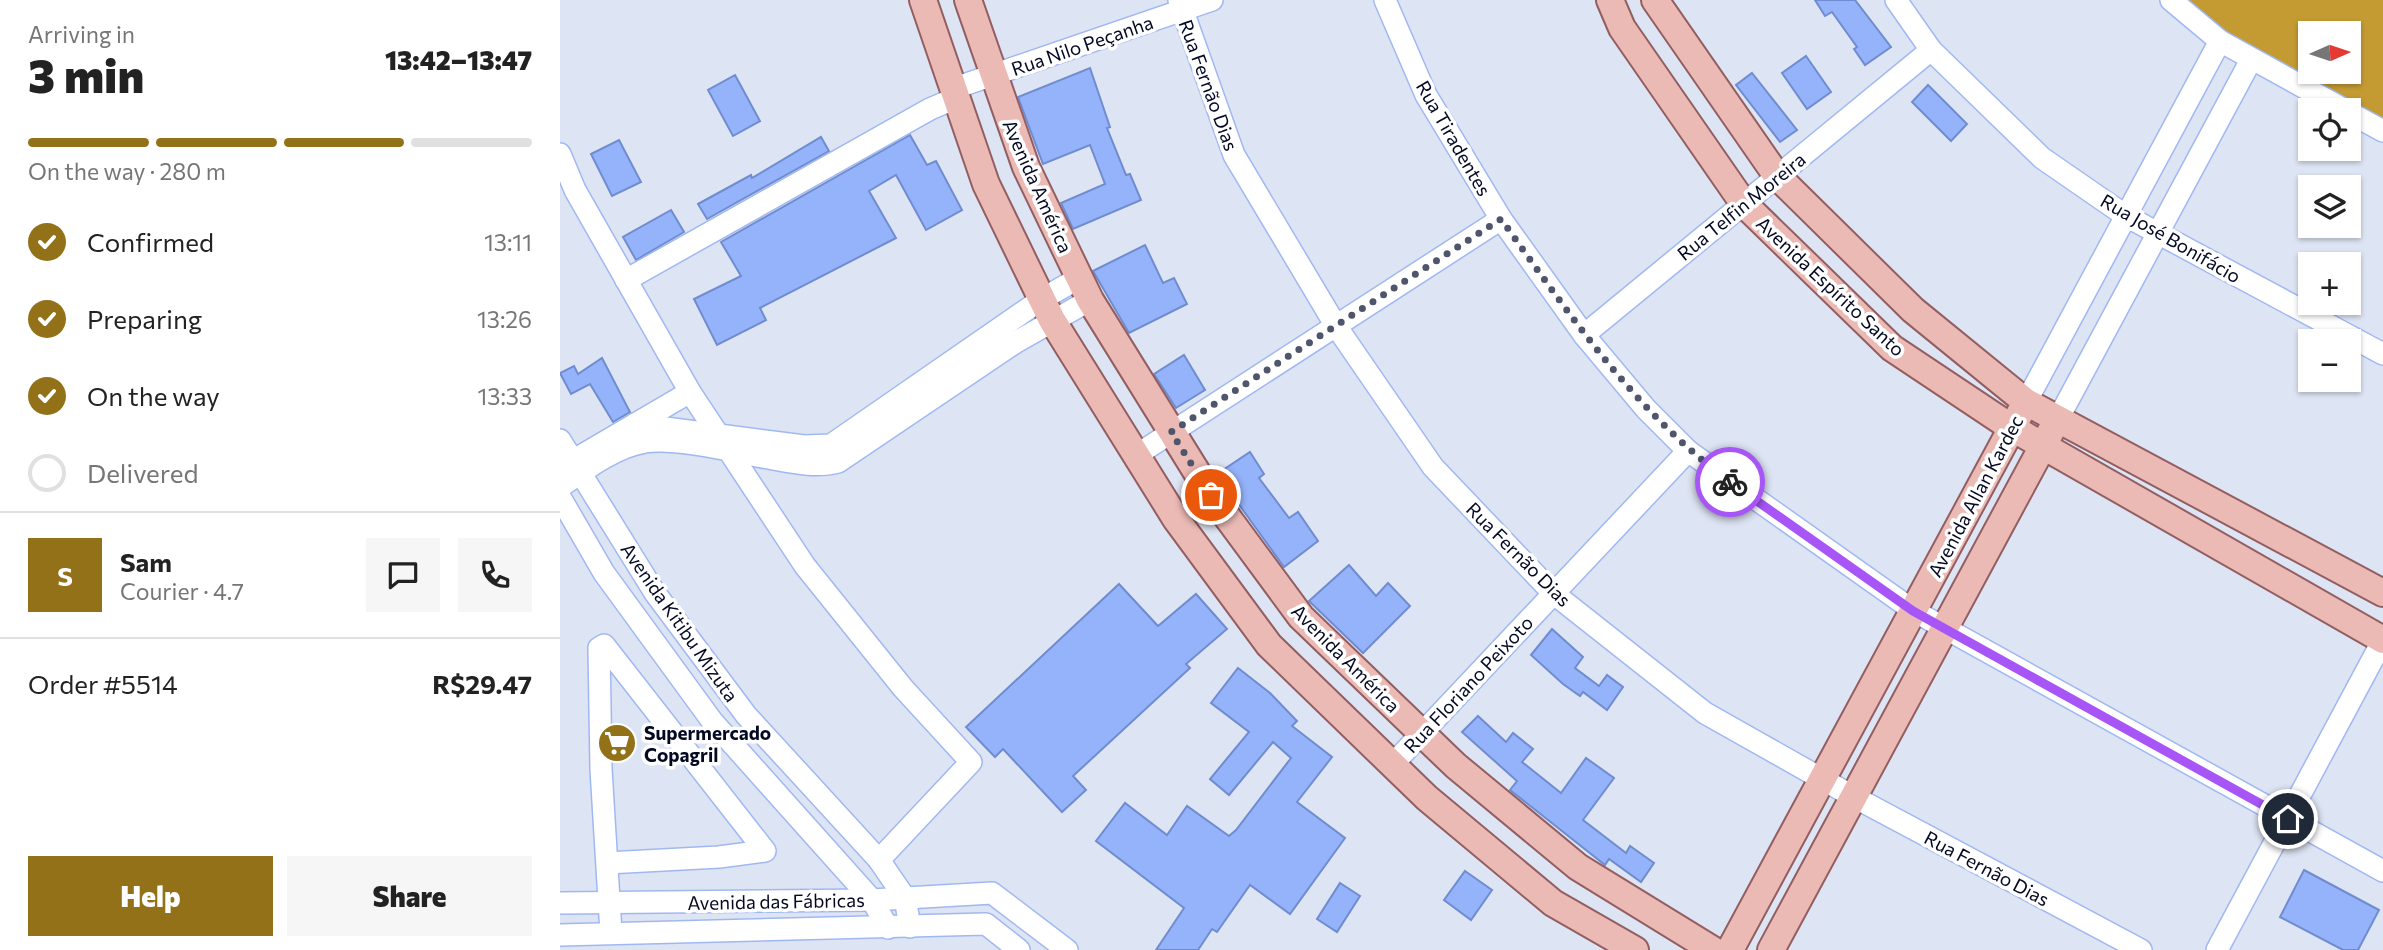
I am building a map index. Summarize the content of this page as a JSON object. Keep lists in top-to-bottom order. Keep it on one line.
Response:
{"streets":{"main road":["Avenida América","Avenida Espírito Santo","Avenida Allan Kardec"],"street":["Rua Nilo Peçanha","Rua Fernão Dias","Rua Tiradentes","Rua Telfin Moreira","Rua José Bonifácio","Avenida Kitibu Mizuta","Rua Floriano Peixoto","Avenida das Fábricas"]},"crossings":[["Rua Nilo Peçanha","Rua Fernão Dias"],["Rua Nilo Peçanha","Avenida América"],["Rua Fernão Dias","Avenida Allan Kardec"],["Rua Fernão Dias","Rua Floriano Peixoto"],["Rua Tiradentes","Rua Telfin Moreira"],["Rua Tiradentes","Avenida Allan Kardec"],["Rua Tiradentes","Rua Floriano Peixoto"],["Avenida América","Rua Floriano Peixoto"],["Rua Telfin Moreira","Rua José Bonifácio"],["Rua Telfin Moreira","Avenida Espírito Santo"],["Rua José Bonifácio","Avenida Allan Kardec"],["Avenida Espírito Santo","Avenida Allan Kardec"],["Avenida Kitibu Mizuta","Avenida das Fábricas"]],"places":{"supermarket":["Supermercado Copagril"]},"north":"right","page":{"heading":["3 min","Arriving in","13:42–13:47"],"panel":["Sam","Courier · 4.7","Order #5514","R$29.47"],"map_buttons":["+","−"],"bar":"On the way · 280 m","list":[["Confirmed","13:11"],["Preparing","13:26"],["On the way","13:33"],"Delivered"],"round":"S","buttons":["Help","Share"]}}
